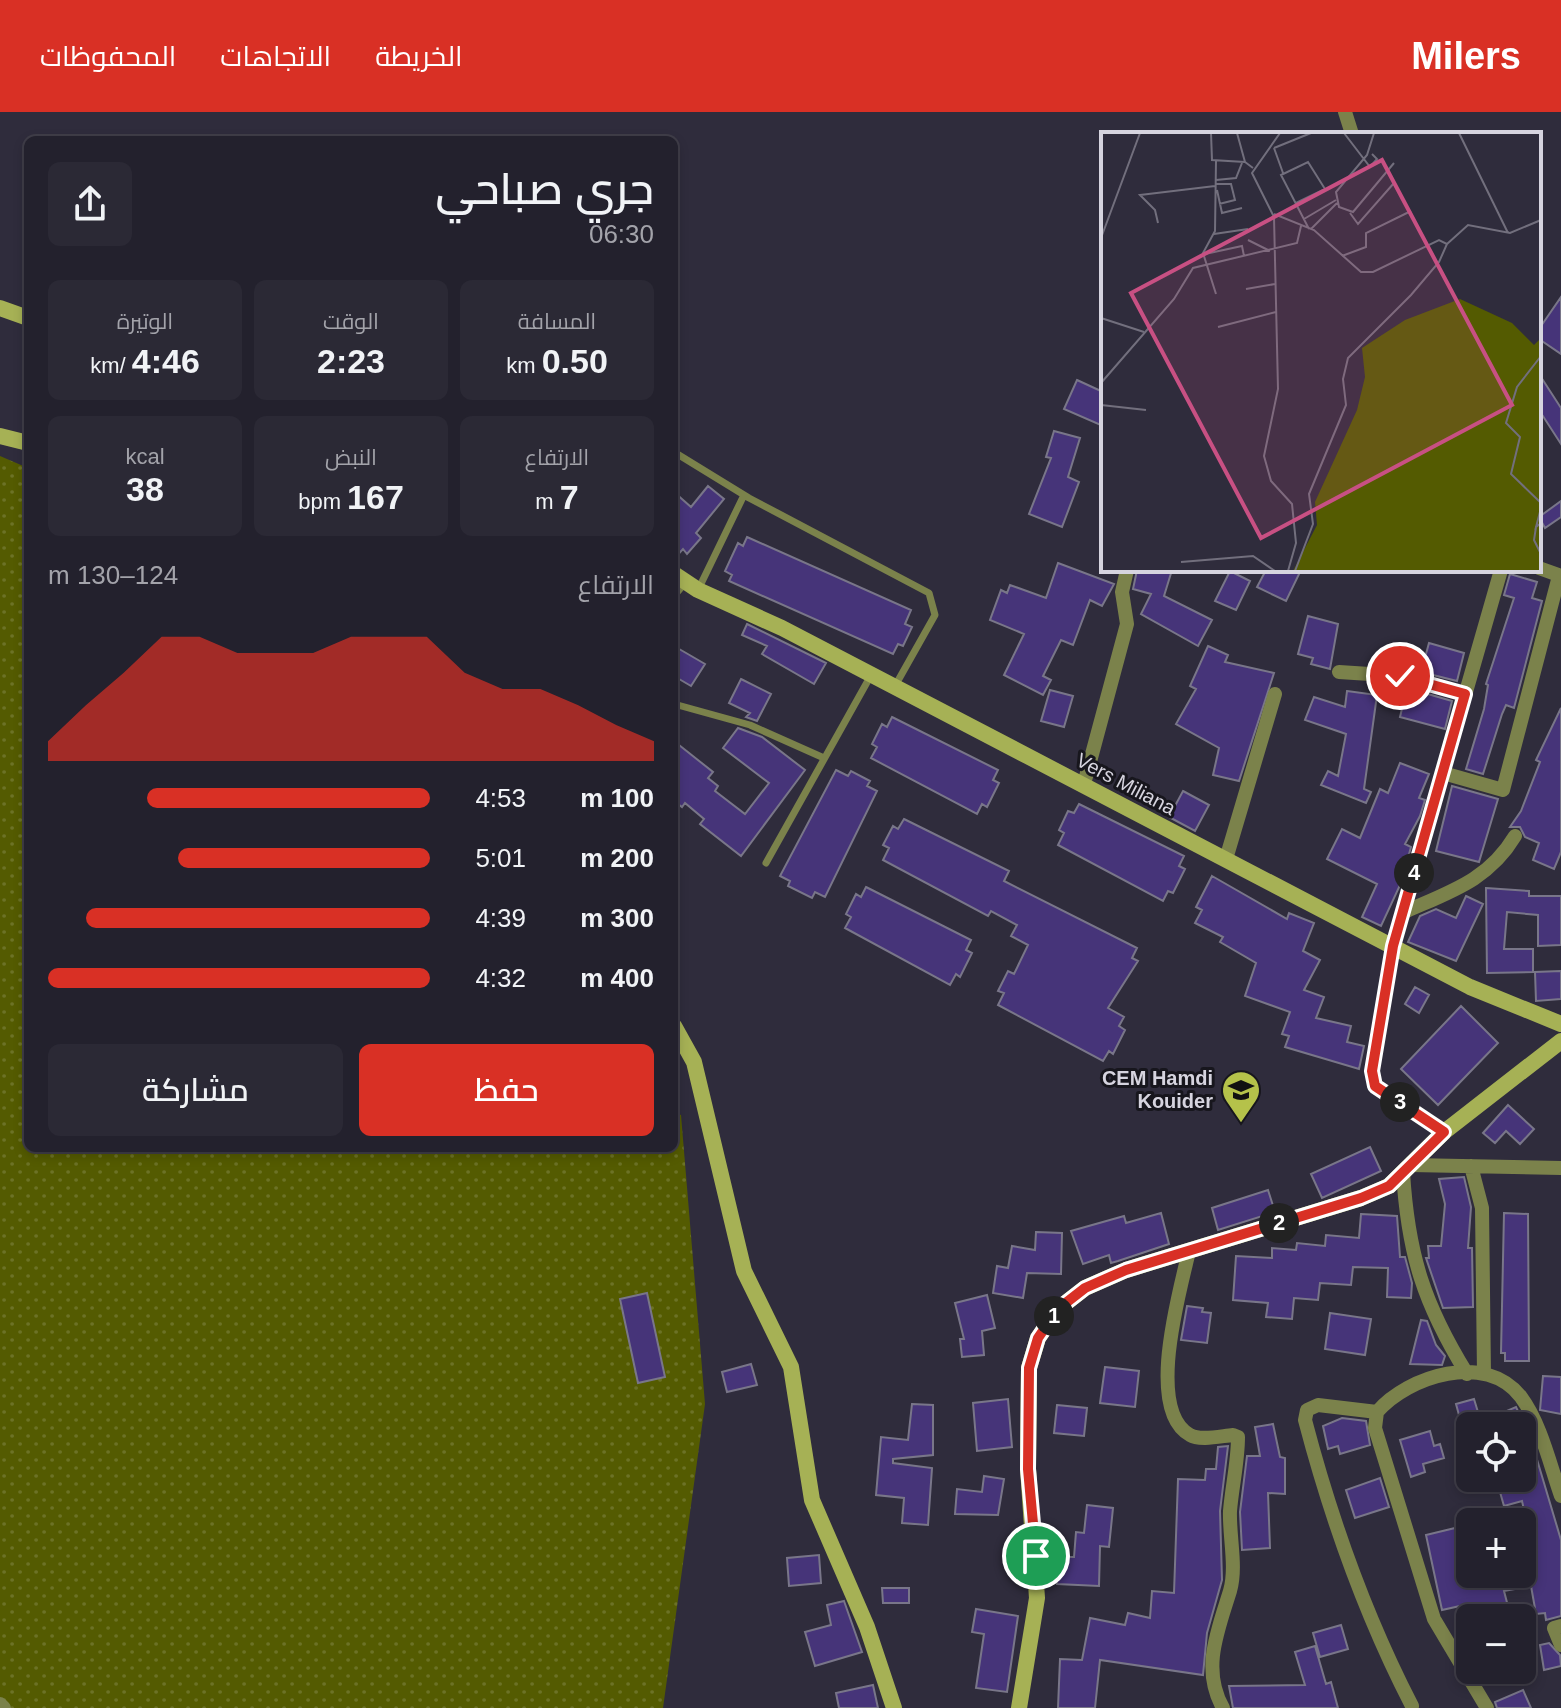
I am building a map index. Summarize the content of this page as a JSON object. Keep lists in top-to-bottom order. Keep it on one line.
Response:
{"streets":{"street":["Vers Miliana"]},"places":{"school or university":["CEM Hamdi Kouider"]},"page":{"header":"Milers","nav":["الخريطة","الاتجاهات","المحفوظات"],"heading":["جري صباحي","06:30"],"stats":[["المسافة","0.50 km"],["الوقت","2:23"],["الوتيرة","4:46 /km"],["الارتفاع","7 m"],["النبض","167 bpm"],["kcal","38"]],"chart":["الارتفاع","124–130 m"],"list":[{"name":"100 m","note":"4:53"},{"name":"200 m","note":"5:01"},{"name":"300 m","note":"4:39"},{"name":"400 m","note":"4:32"}],"pins":["4","3","2","1"],"buttons":["حفظ","مشاركة"],"map_buttons":["+","−"]}}
